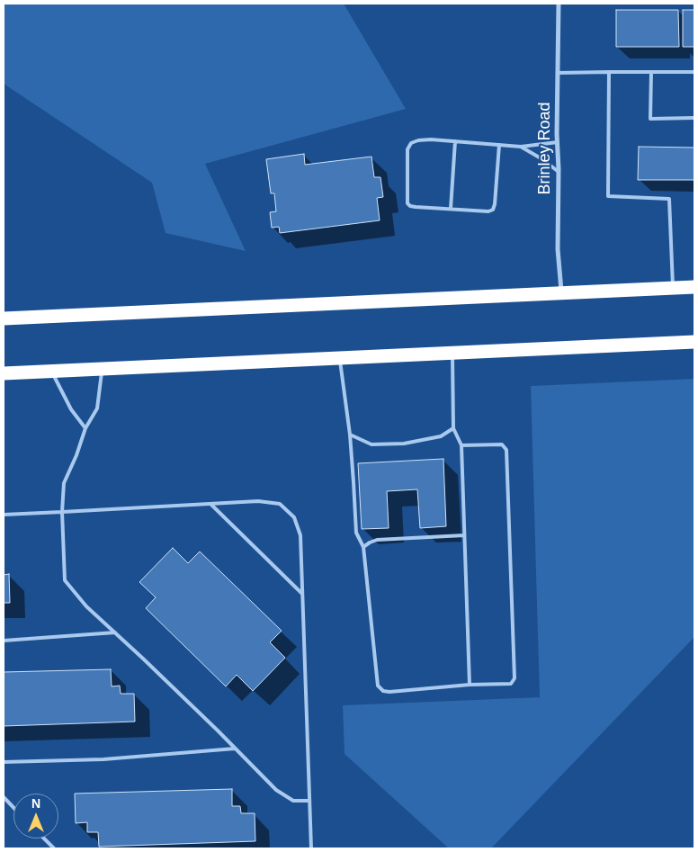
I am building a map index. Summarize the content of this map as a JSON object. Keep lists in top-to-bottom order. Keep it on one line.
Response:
{"streets":{"street":["Brinley Road"]},"north":"top"}
